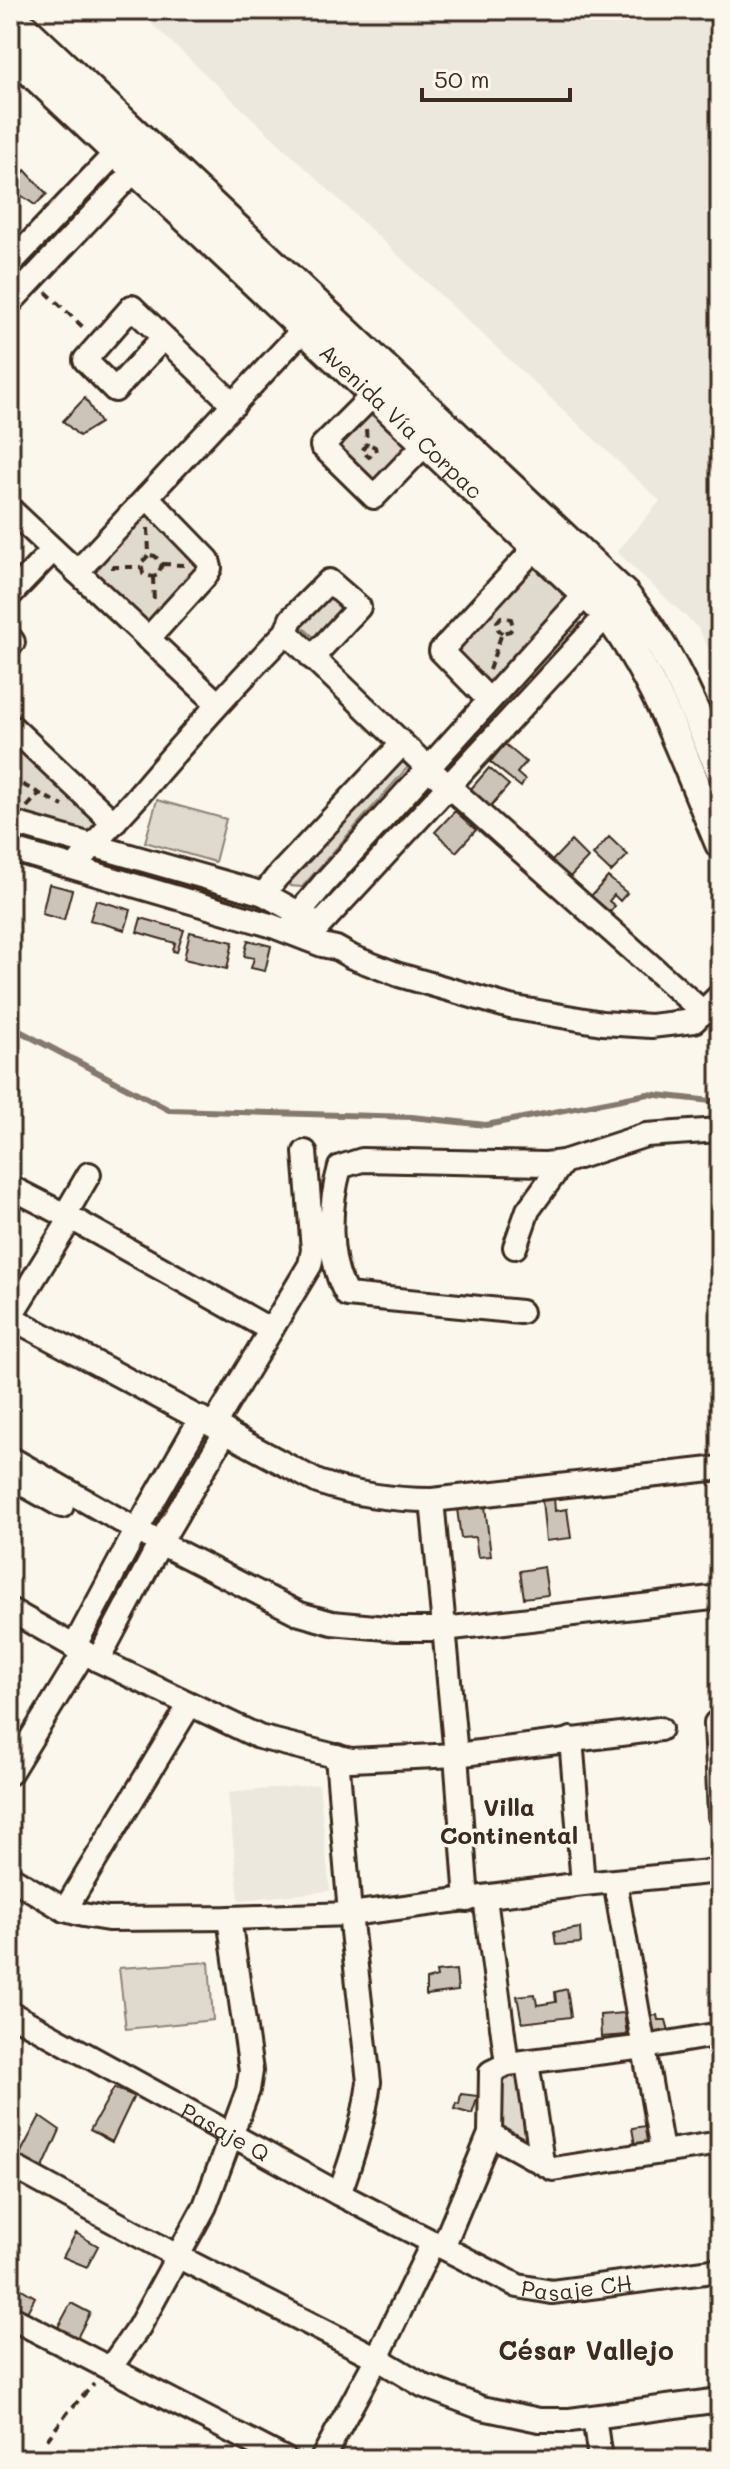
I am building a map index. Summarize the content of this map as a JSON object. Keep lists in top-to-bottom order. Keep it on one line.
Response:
{"streets":{"main road":["Avenida Vía Corpac"],"street":["Pasaje Q","Pasaje CH"]},"crossings":[["Pasaje Q","Pasaje CH"]],"districts":["Villa Continental","César Vallejo"],"scale_bar":"50 m"}
